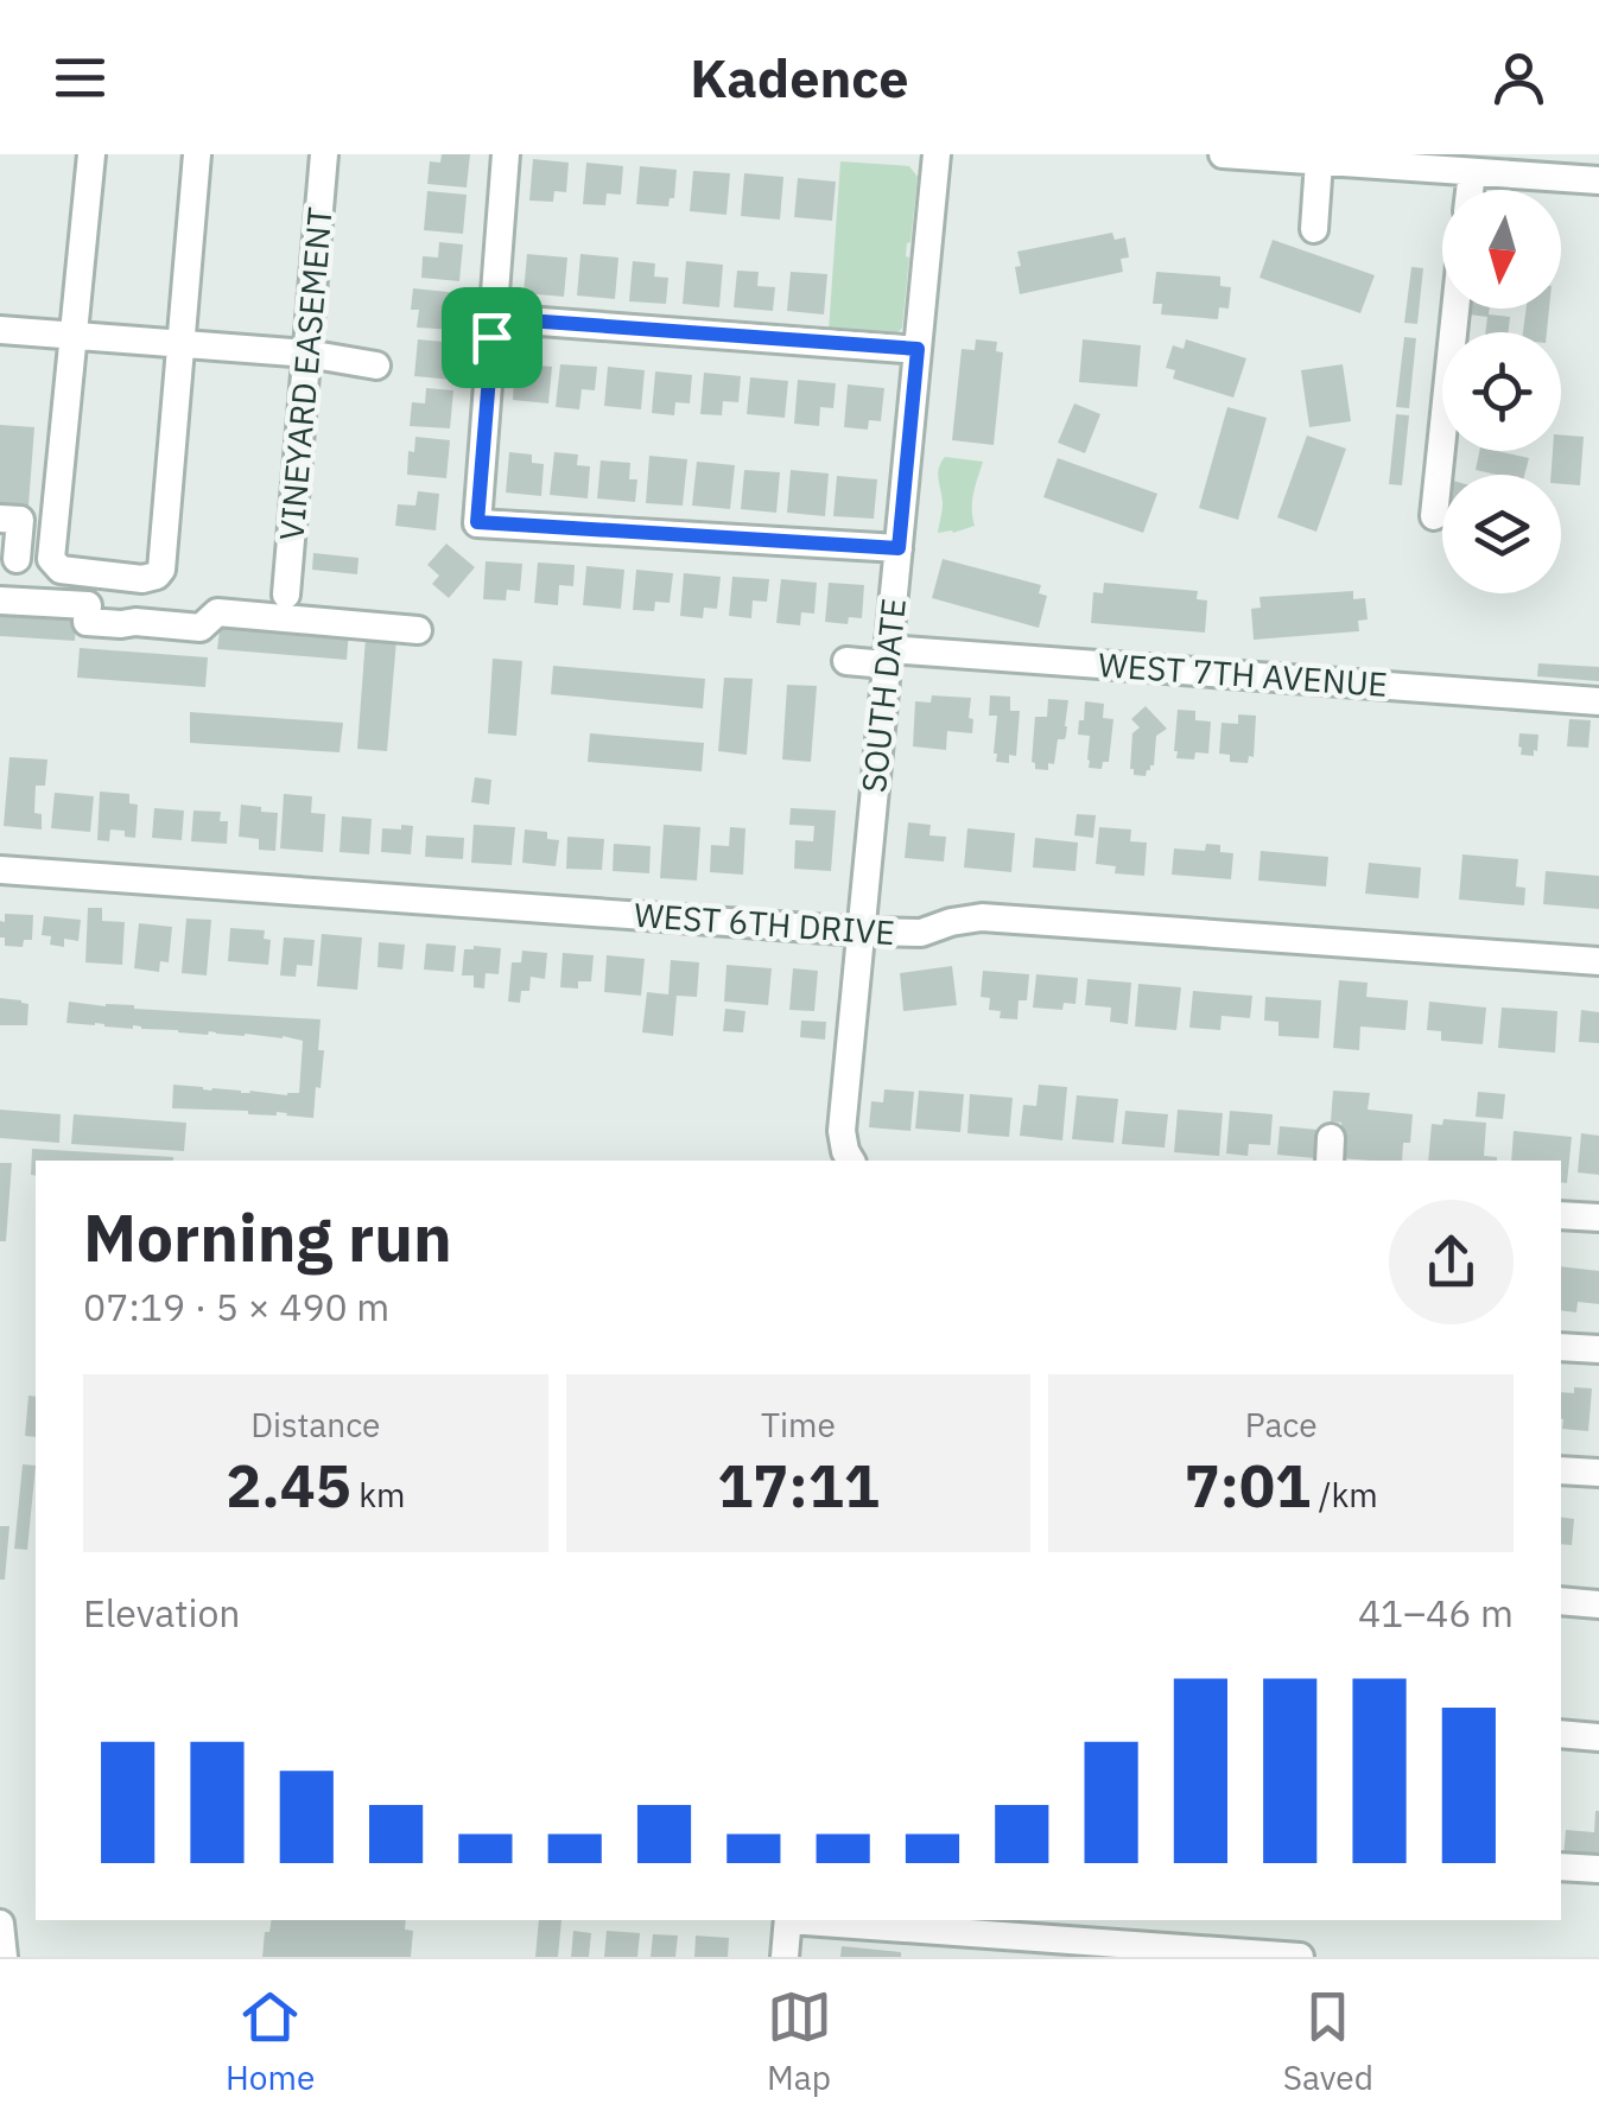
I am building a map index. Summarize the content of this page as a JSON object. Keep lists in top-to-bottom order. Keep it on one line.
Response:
{"streets":{"street":["VINEYARD EASEMENT","WEST 7TH AVENUE","SOUTH DATE","WEST 6TH DRIVE"]},"crossings":[["WEST 7TH AVENUE","SOUTH DATE"],["SOUTH DATE","WEST 6TH DRIVE"]],"north":"bottom","page":{"header":"Kadence","heading":["Morning run","07:19 · 5 × 490 m"],"stats":[["Distance","2.45 km"],["Time","17:11"],["Pace","7:01 /km"]],"chart":["Elevation","41–46 m"],"tabs":["Home","Map","Saved"]}}
